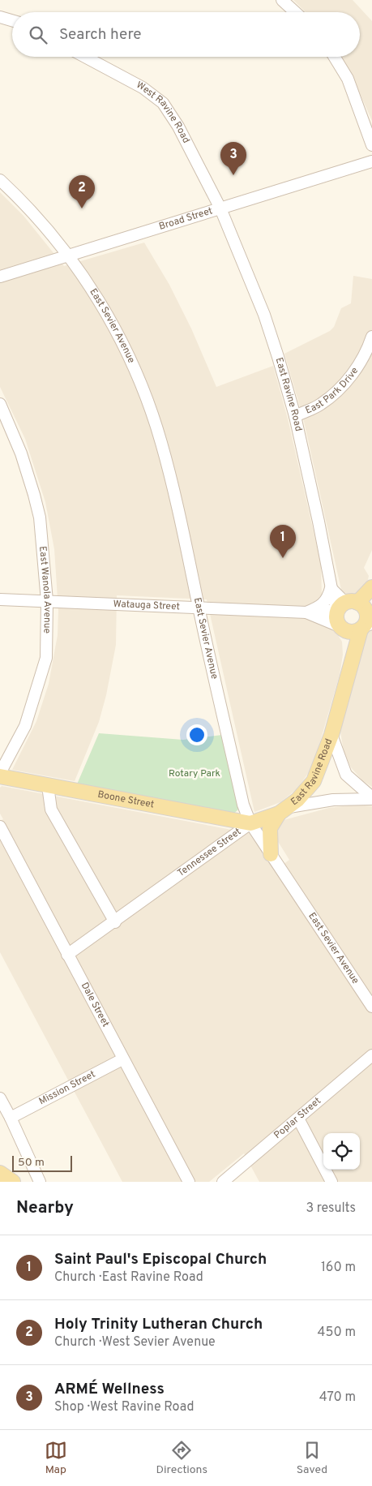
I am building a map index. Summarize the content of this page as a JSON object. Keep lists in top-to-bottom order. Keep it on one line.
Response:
{"streets":{"main road":["East Ravine Road","Boone Street","Tennessee Street"],"street":["West Ravine Road","Broad Street","East Sevier Avenue","East Park Drive","East Wanola Avenue","Watauga Street","Dale Street","Mission Street","Poplar Street"]},"crossings":[["West Ravine Road","Broad Street"],["West Ravine Road","East Ravine Road"],["Broad Street","East Sevier Avenue"],["Broad Street","East Ravine Road"],["East Sevier Avenue","Watauga Street"],["East Sevier Avenue","Boone Street"],["East Sevier Avenue","Tennessee Street"],["East Park Drive","East Ravine Road"],["East Ravine Road","Tennessee Street"],["East Wanola Avenue","Watauga Street"],["Boone Street","Tennessee Street"],["Tennessee Street","Dale Street"],["Dale Street","Mission Street"]],"parks":["Rotary Park"],"scale_bar":"50 m","page":{"search":"Search here","pins":["3","2","1"],"scale":"50 m","heading":["Nearby","3 results"],"list":[{"mark":"1","name":"Saint Paul's Episcopal Church","note":"Church · East Ravine Road","value":"160 m"},{"mark":"2","name":"Holy Trinity Lutheran Church","note":"Church · West Sevier Avenue","value":"450 m"},{"mark":"3","name":"ARMÉ Wellness","note":"Shop · West Ravine Road","value":"470 m"}],"nav":["Map","Directions","Saved"]}}
